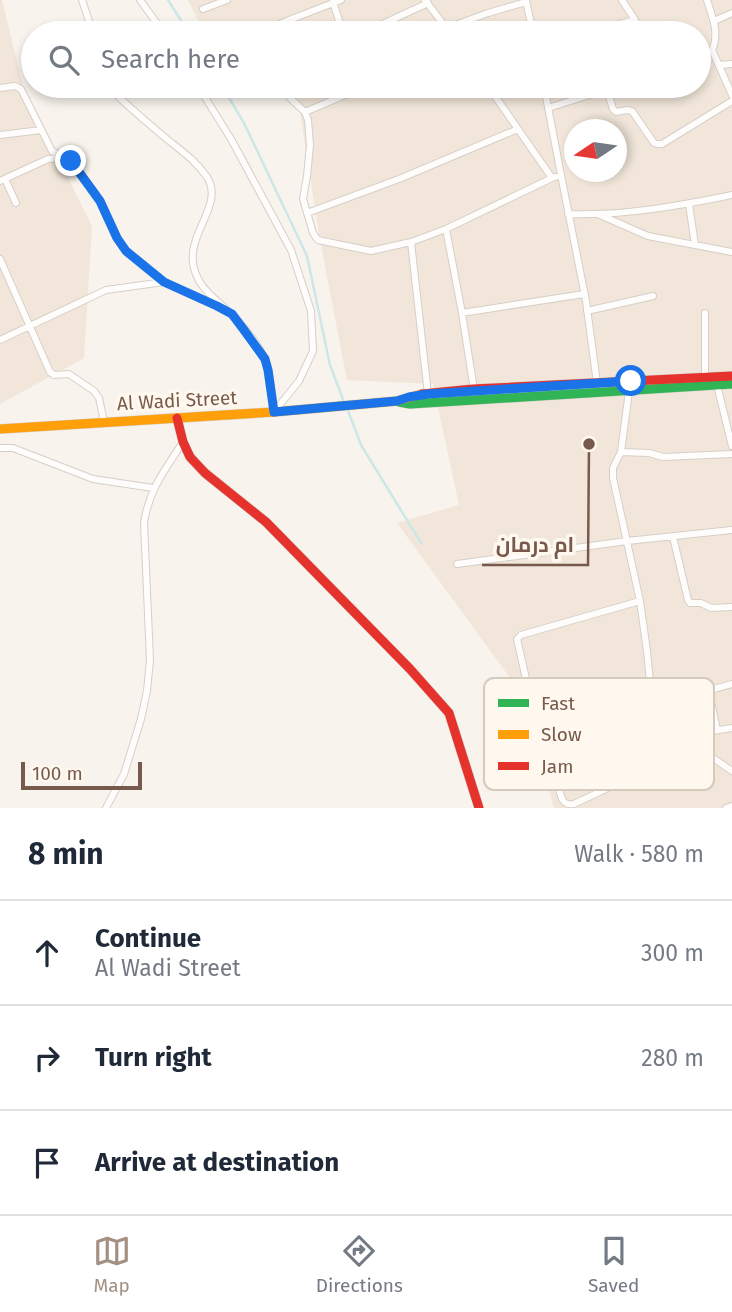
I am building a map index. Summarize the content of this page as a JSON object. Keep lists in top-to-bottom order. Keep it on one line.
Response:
{"streets":{"main road":["Al Wadi Street"]},"places":["ام درمان"],"legend":["Fast","Slow","Jam"],"scale_bar":"100 m","north":"left","page":{"search":"Search here","scale":"100 m","heading":["8 min","Walk · 580 m"],"list":[["Continue","Al Wadi Street","300 m"],["Turn right","280 m"],"Arrive at destination"],"nav":["Map","Directions","Saved"]}}
